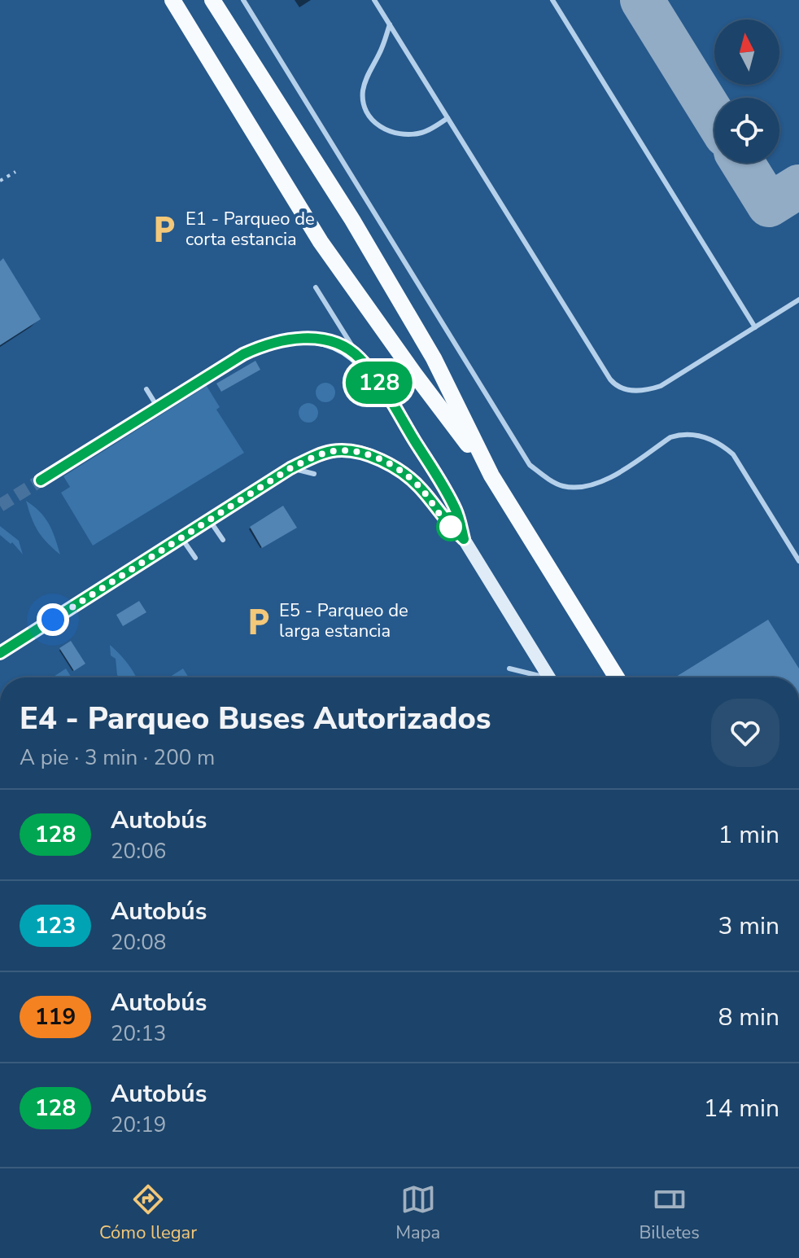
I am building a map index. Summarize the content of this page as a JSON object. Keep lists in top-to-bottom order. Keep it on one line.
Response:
{"places":{"parking":["E1 - Parqueo de corta estancia","E5 - Parqueo de larga estancia"]},"lines":["bus line 128"],"north":"top","page":{"on_map":"128","heading":["E4 - Parqueo Buses Autorizados","A pie · 3 min · 200 m"],"list":[{"mark":"128","name":"Autobús","note":"20:06","value":"1 min"},{"mark":"123","name":"Autobús","note":"20:08","value":"3 min"},{"mark":"119","name":"Autobús","note":"20:13","value":"8 min"},{"mark":"128","name":"Autobús","note":"20:19","value":"14 min"}],"tabs":["Cómo llegar","Mapa","Billetes"]}}
